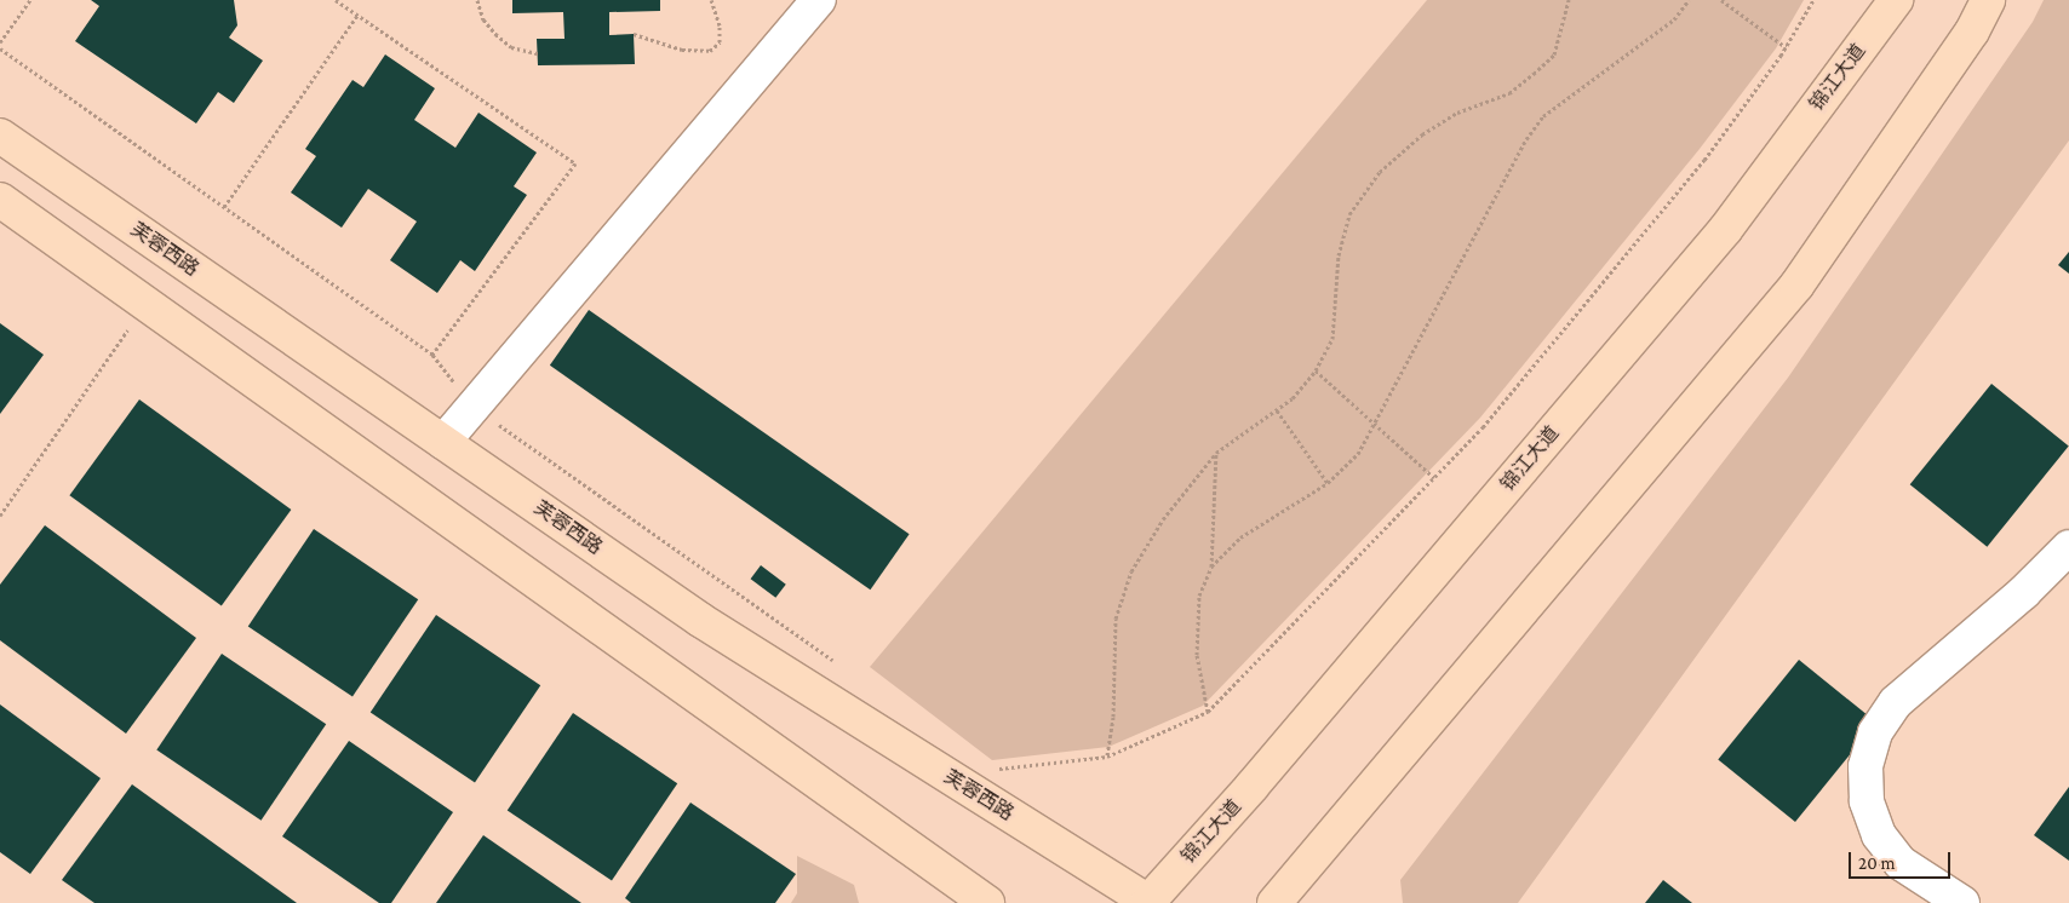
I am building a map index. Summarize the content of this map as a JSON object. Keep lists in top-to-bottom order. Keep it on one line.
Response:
{"streets":{"main road":["锦江大道","芙蓉西路"]},"crossings":[["锦江大道","芙蓉西路"]],"scale_bar":"20 m"}
